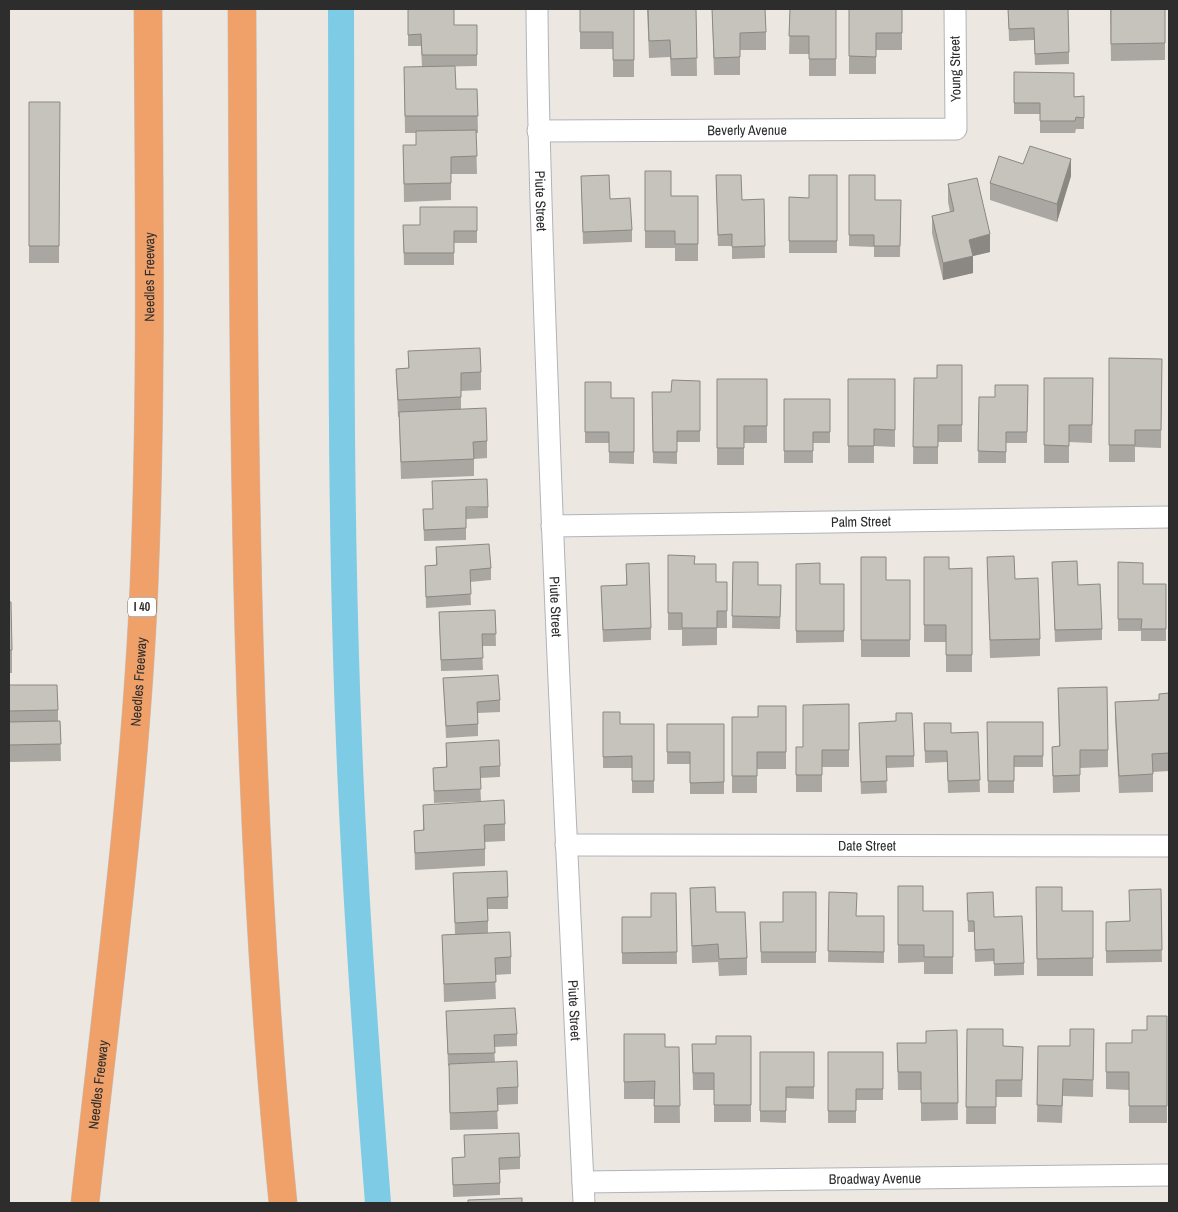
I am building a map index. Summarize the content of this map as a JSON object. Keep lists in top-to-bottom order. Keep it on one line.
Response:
{"streets":{"highway":["Needles Freeway","I 40"],"street":["Young Street","Beverly Avenue","Piute Street","Palm Street","Date Street","Broadway Avenue"]},"crossings":[["Young Street","Beverly Avenue"],["Beverly Avenue","Piute Street"],["Piute Street","Palm Street"],["Piute Street","Date Street"],["Piute Street","Broadway Avenue"]]}
